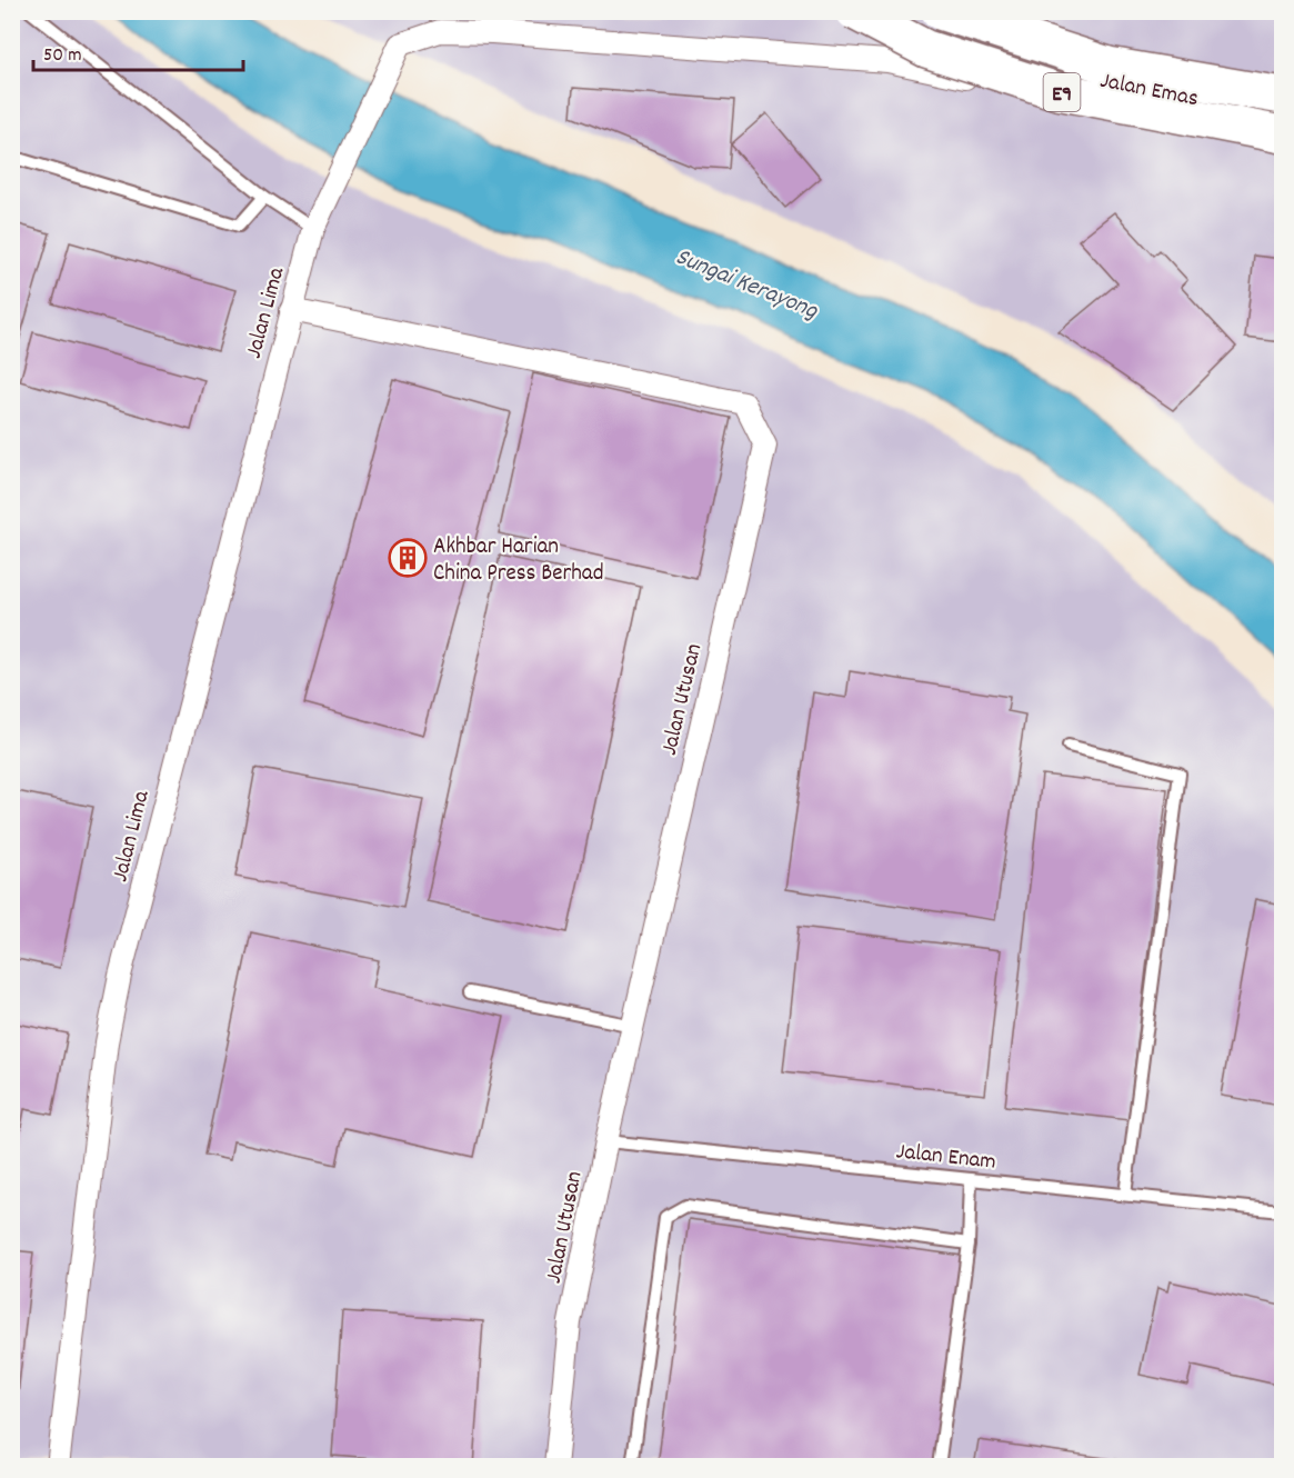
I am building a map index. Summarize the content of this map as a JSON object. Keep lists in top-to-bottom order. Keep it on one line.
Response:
{"streets":{"highway":["E9"],"street":["Jalan Emas","Jalan Lima","Jalan Utusan"],"lane":["Jalan Enam"]},"crossings":[["Jalan Emas","Jalan Lima"],["Jalan Lima","Jalan Utusan"],["Jalan Utusan","Jalan Enam"]],"water":["Sungai Kerayong"],"places":{"building":["Akhbar Harian China Press Berhad"]},"scale_bar":"50 m"}
